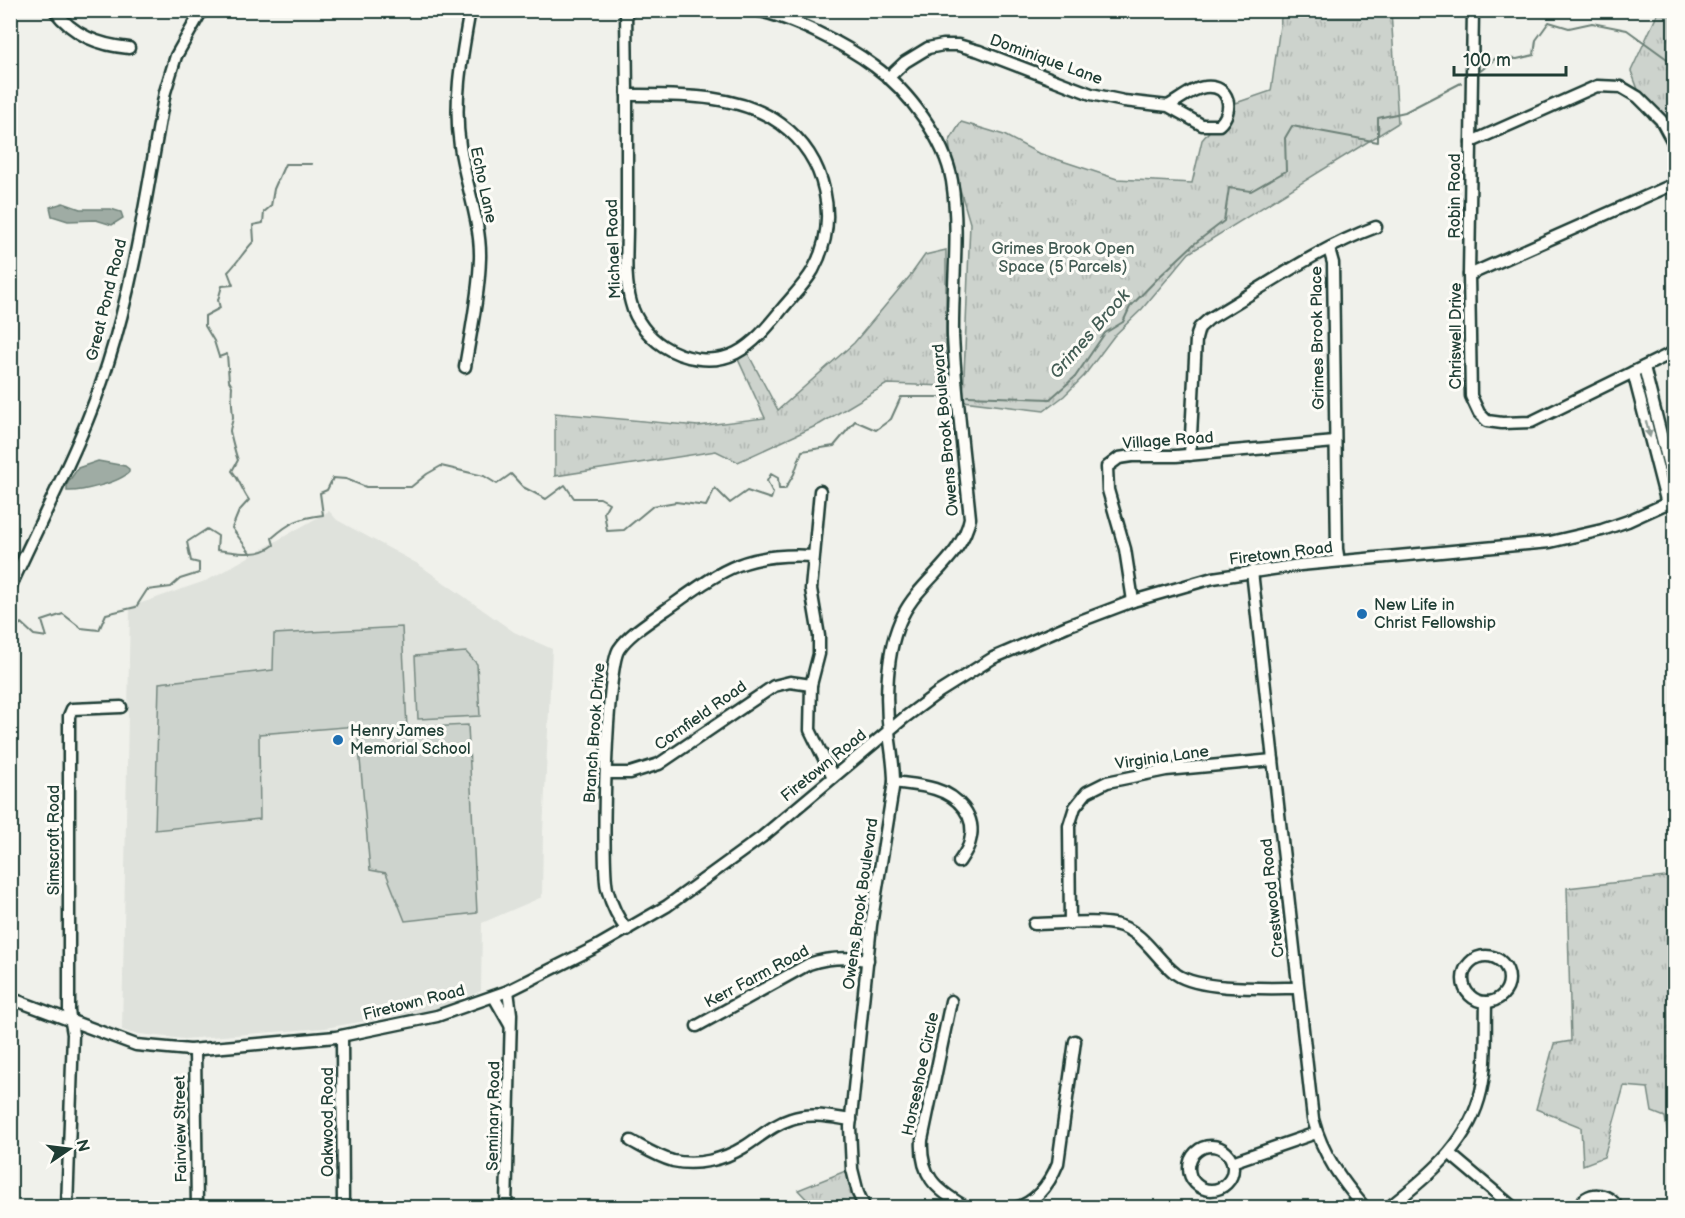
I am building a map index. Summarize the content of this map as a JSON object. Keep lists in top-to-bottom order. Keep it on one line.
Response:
{"streets":{"street":["Dominique Lane","Echo Lane","Robin Road","Michael Road","Great Pond Road","Chriswell Drive","Grimes Brook Place","Owens Brook Boulevard","Village Road","Firetown Road","Cornfield Road","Branch Brook Drive","Virginia Lane","Simscroft Road","Crestwood Road","Kerr Farm Road","Horseshoe Circle","Seminary Road","Oakwood Road","Fairview Street"]},"crossings":[["Dominique Lane","Owens Brook Boulevard"],["Robin Road","Chriswell Drive"],["Grimes Brook Place","Village Road"],["Grimes Brook Place","Firetown Road"],["Owens Brook Boulevard","Firetown Road"],["Owens Brook Boulevard","Kerr Farm Road"],["Village Road","Firetown Road"],["Firetown Road","Branch Brook Drive"],["Firetown Road","Simscroft Road"],["Firetown Road","Crestwood Road"],["Firetown Road","Seminary Road"],["Firetown Road","Oakwood Road"],["Firetown Road","Fairview Street"],["Cornfield Road","Branch Brook Drive"],["Virginia Lane","Crestwood Road"]],"water":["Grimes Brook"],"parks":["Grimes Brook Open Space (5 Parcels)"],"places":["New Life in Christ Fellowship","Henry James Memorial School"],"scale_bar":"100 m","north":"right"}
